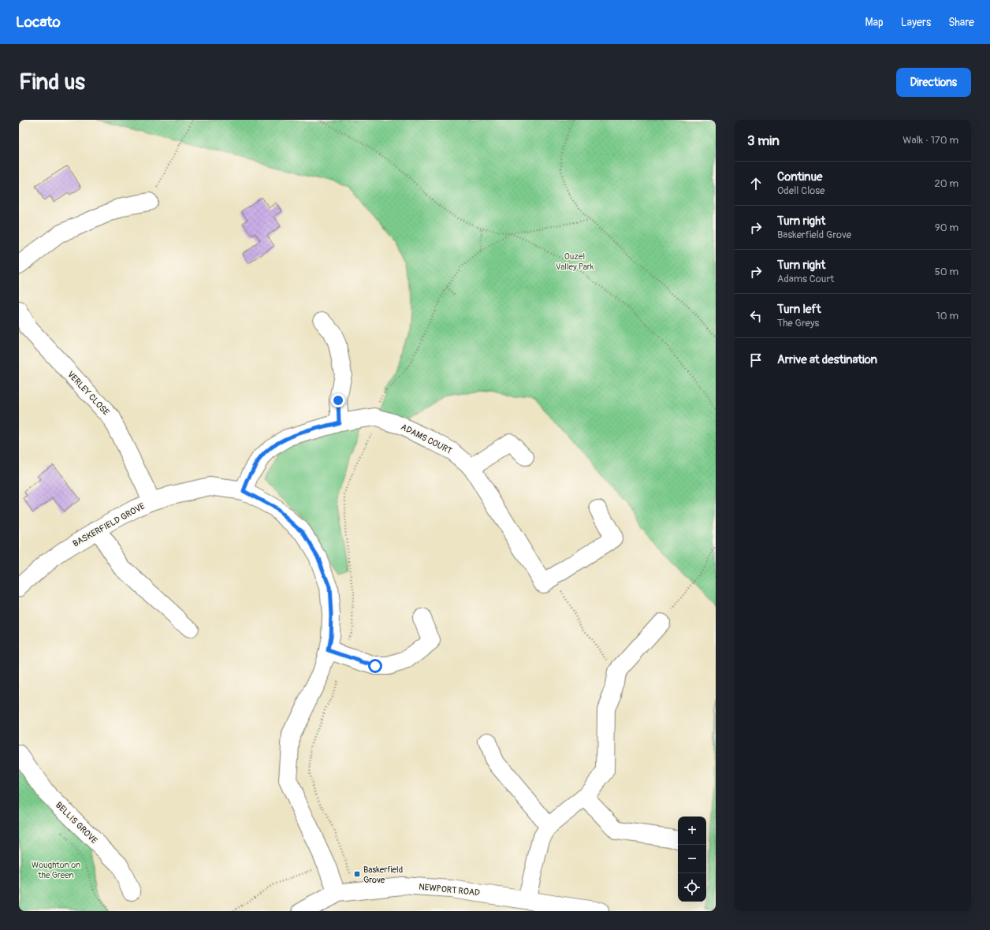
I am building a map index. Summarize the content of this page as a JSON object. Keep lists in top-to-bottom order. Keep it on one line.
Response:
{"streets":{"street":["VERLEY CLOSE","ADAMS COURT","BASKERFIELD GROVE","BELLIS GROVE","NEWPORT ROAD"]},"crossings":[["VERLEY CLOSE","BASKERFIELD GROVE"],["ADAMS COURT","BASKERFIELD GROVE"],["BASKERFIELD GROVE","NEWPORT ROAD"]],"parks":["Ouzel Valley Park","Woughton on the Green"],"places":{"transit":["Baskerfield Grove"]},"page":{"header":"Locato","nav":["Map","Layers","Share"],"buttons":"Directions","title":"Find us","heading":["3 min","Walk · 170 m"],"list":[["Continue","Odell Close","20 m"],["Turn right","Baskerfield Grove","90 m"],["Turn right","Adams Court","50 m"],["Turn left","The Greys","10 m"],"Arrive at destination"],"map_buttons":["+","−"]}}
